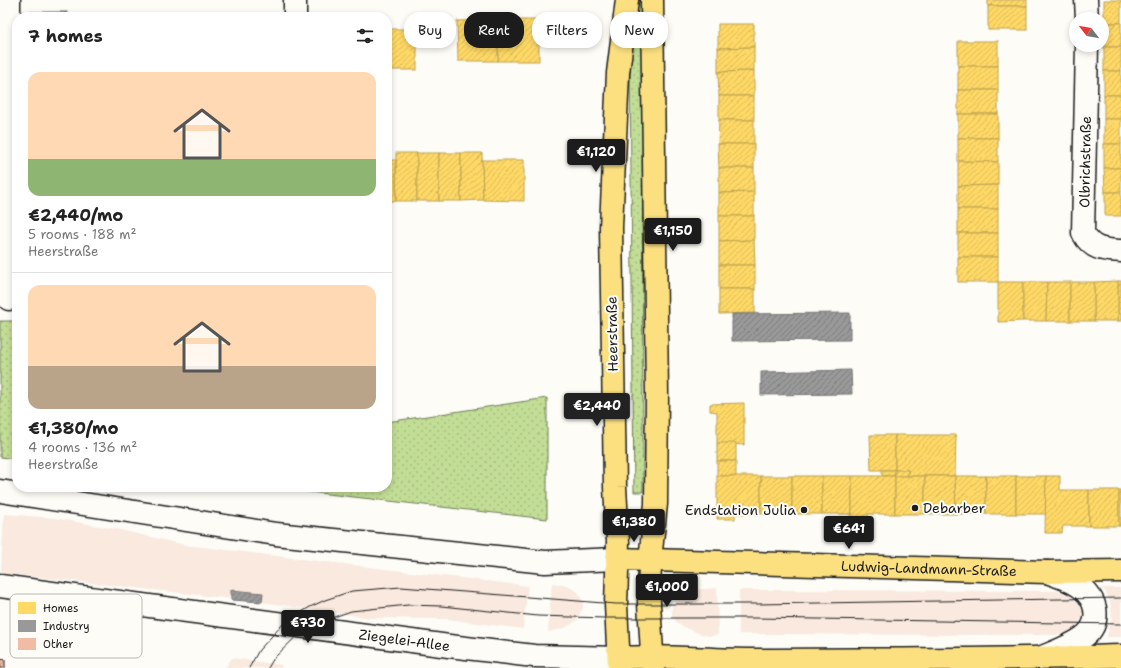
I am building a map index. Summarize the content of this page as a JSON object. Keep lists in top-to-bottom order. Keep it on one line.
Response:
{"streets":{"main road":["Heerstraße","Ludwig-Landmann-Straße"],"street":["Olbrichstraße","Ziegelei-Allee"]},"crossings":[["Heerstraße","Ludwig-Landmann-Straße"],["Heerstraße","Ziegelei-Allee"]],"places":["Debarber","Endstation Julia"],"legend":["Homes","Industry","Other"],"north":"top left","page":{"chip":["Buy","Rent","Filters","New"],"heading":"7 homes","list":[{"name":"€2,440/mo","note":"5 rooms · 188 m² · Heerstraße"},{"name":"€1,380/mo","note":"4 rooms · 136 m² · Heerstraße"}],"price":["€1,120","€1,150","€2,440","€1,380","€641","€1,000","€730"]}}
